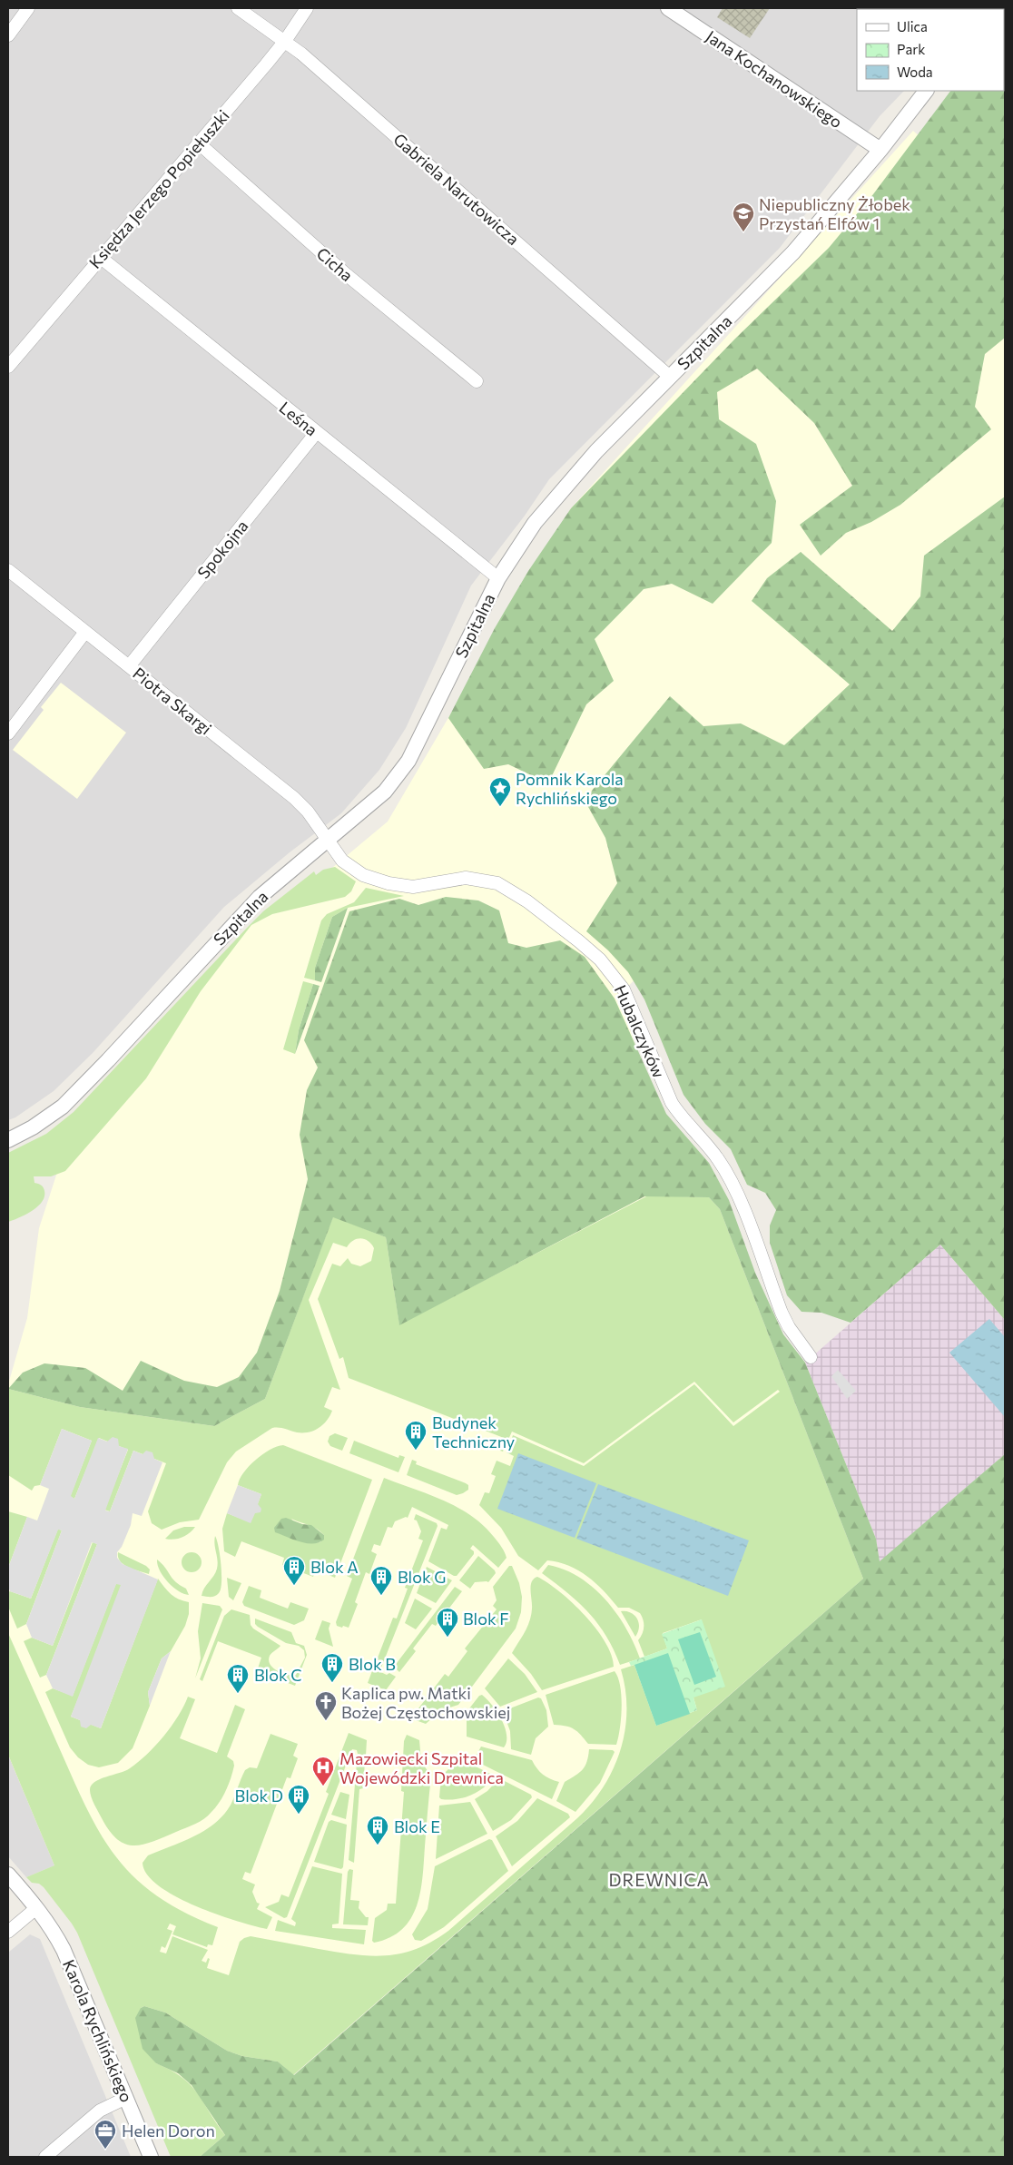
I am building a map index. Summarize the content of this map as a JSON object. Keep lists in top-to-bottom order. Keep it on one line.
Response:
{"streets":{"street":["Jana Kochanowskiego","Księdza Jerzego Popiełuszki","Gabriela Narutowicza","Cicha","Szpitalna","Leśna","Spokojna","Piotra Skargi","Hubalczyków","Karola Rychlińskiego"]},"crossings":[["Jana Kochanowskiego","Szpitalna"],["Księdza Jerzego Popiełuszki","Gabriela Narutowicza"],["Księdza Jerzego Popiełuszki","Cicha"],["Księdza Jerzego Popiełuszki","Leśna"],["Gabriela Narutowicza","Szpitalna"],["Szpitalna","Leśna"],["Szpitalna","Piotra Skargi"],["Szpitalna","Hubalczyków"],["Leśna","Spokojna"],["Spokojna","Piotra Skargi"],["Piotra Skargi","Hubalczyków"]],"districts":["DREWNICA"],"places":{"school or university":["Niepubliczny Żłobek Przystań Elfów 1"],"place":["Pomnik Karola Rychlińskiego"],"building":["Budynek Techniczny","Blok A","Blok G","Blok F","Blok B","Blok C","Blok D","Blok E"],"church":["Kaplica pw. Matki Bożej Częstochowskiej"],"hospital":["Mazowiecki Szpital Wojewódzki Drewnica"],"office":["Helen Doron"]},"legend":["Ulica","Park","Woda"]}
